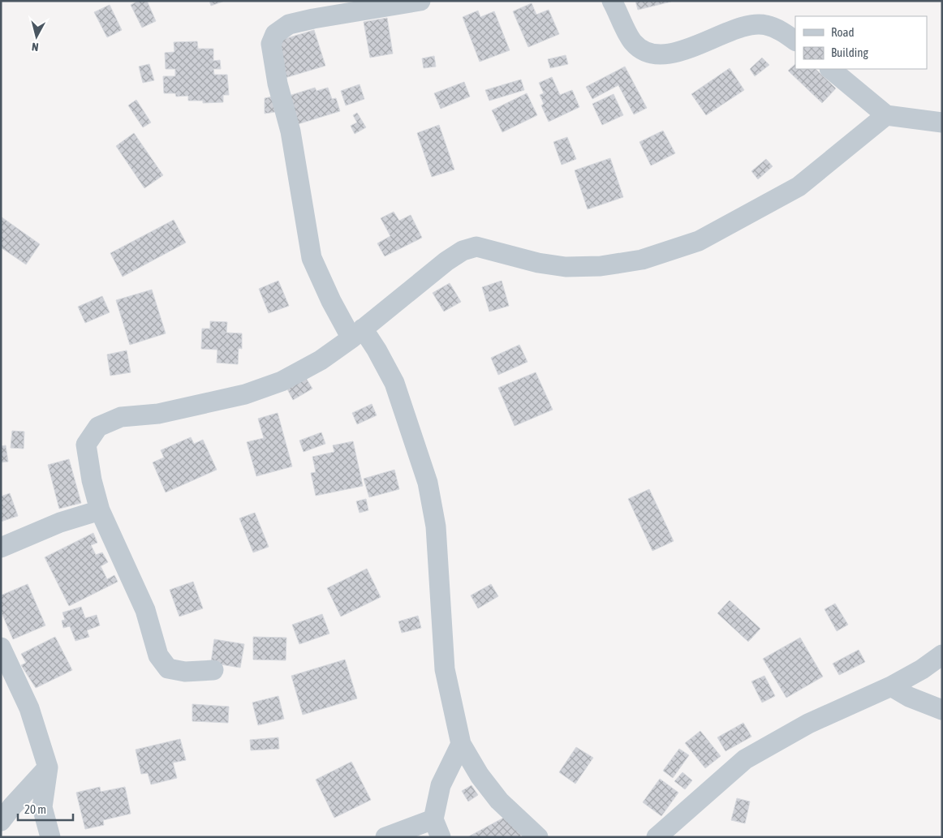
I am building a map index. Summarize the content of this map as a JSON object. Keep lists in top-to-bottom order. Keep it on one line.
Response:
{"legend":["Road","Building"],"scale_bar":"20 m","north":"bottom"}
